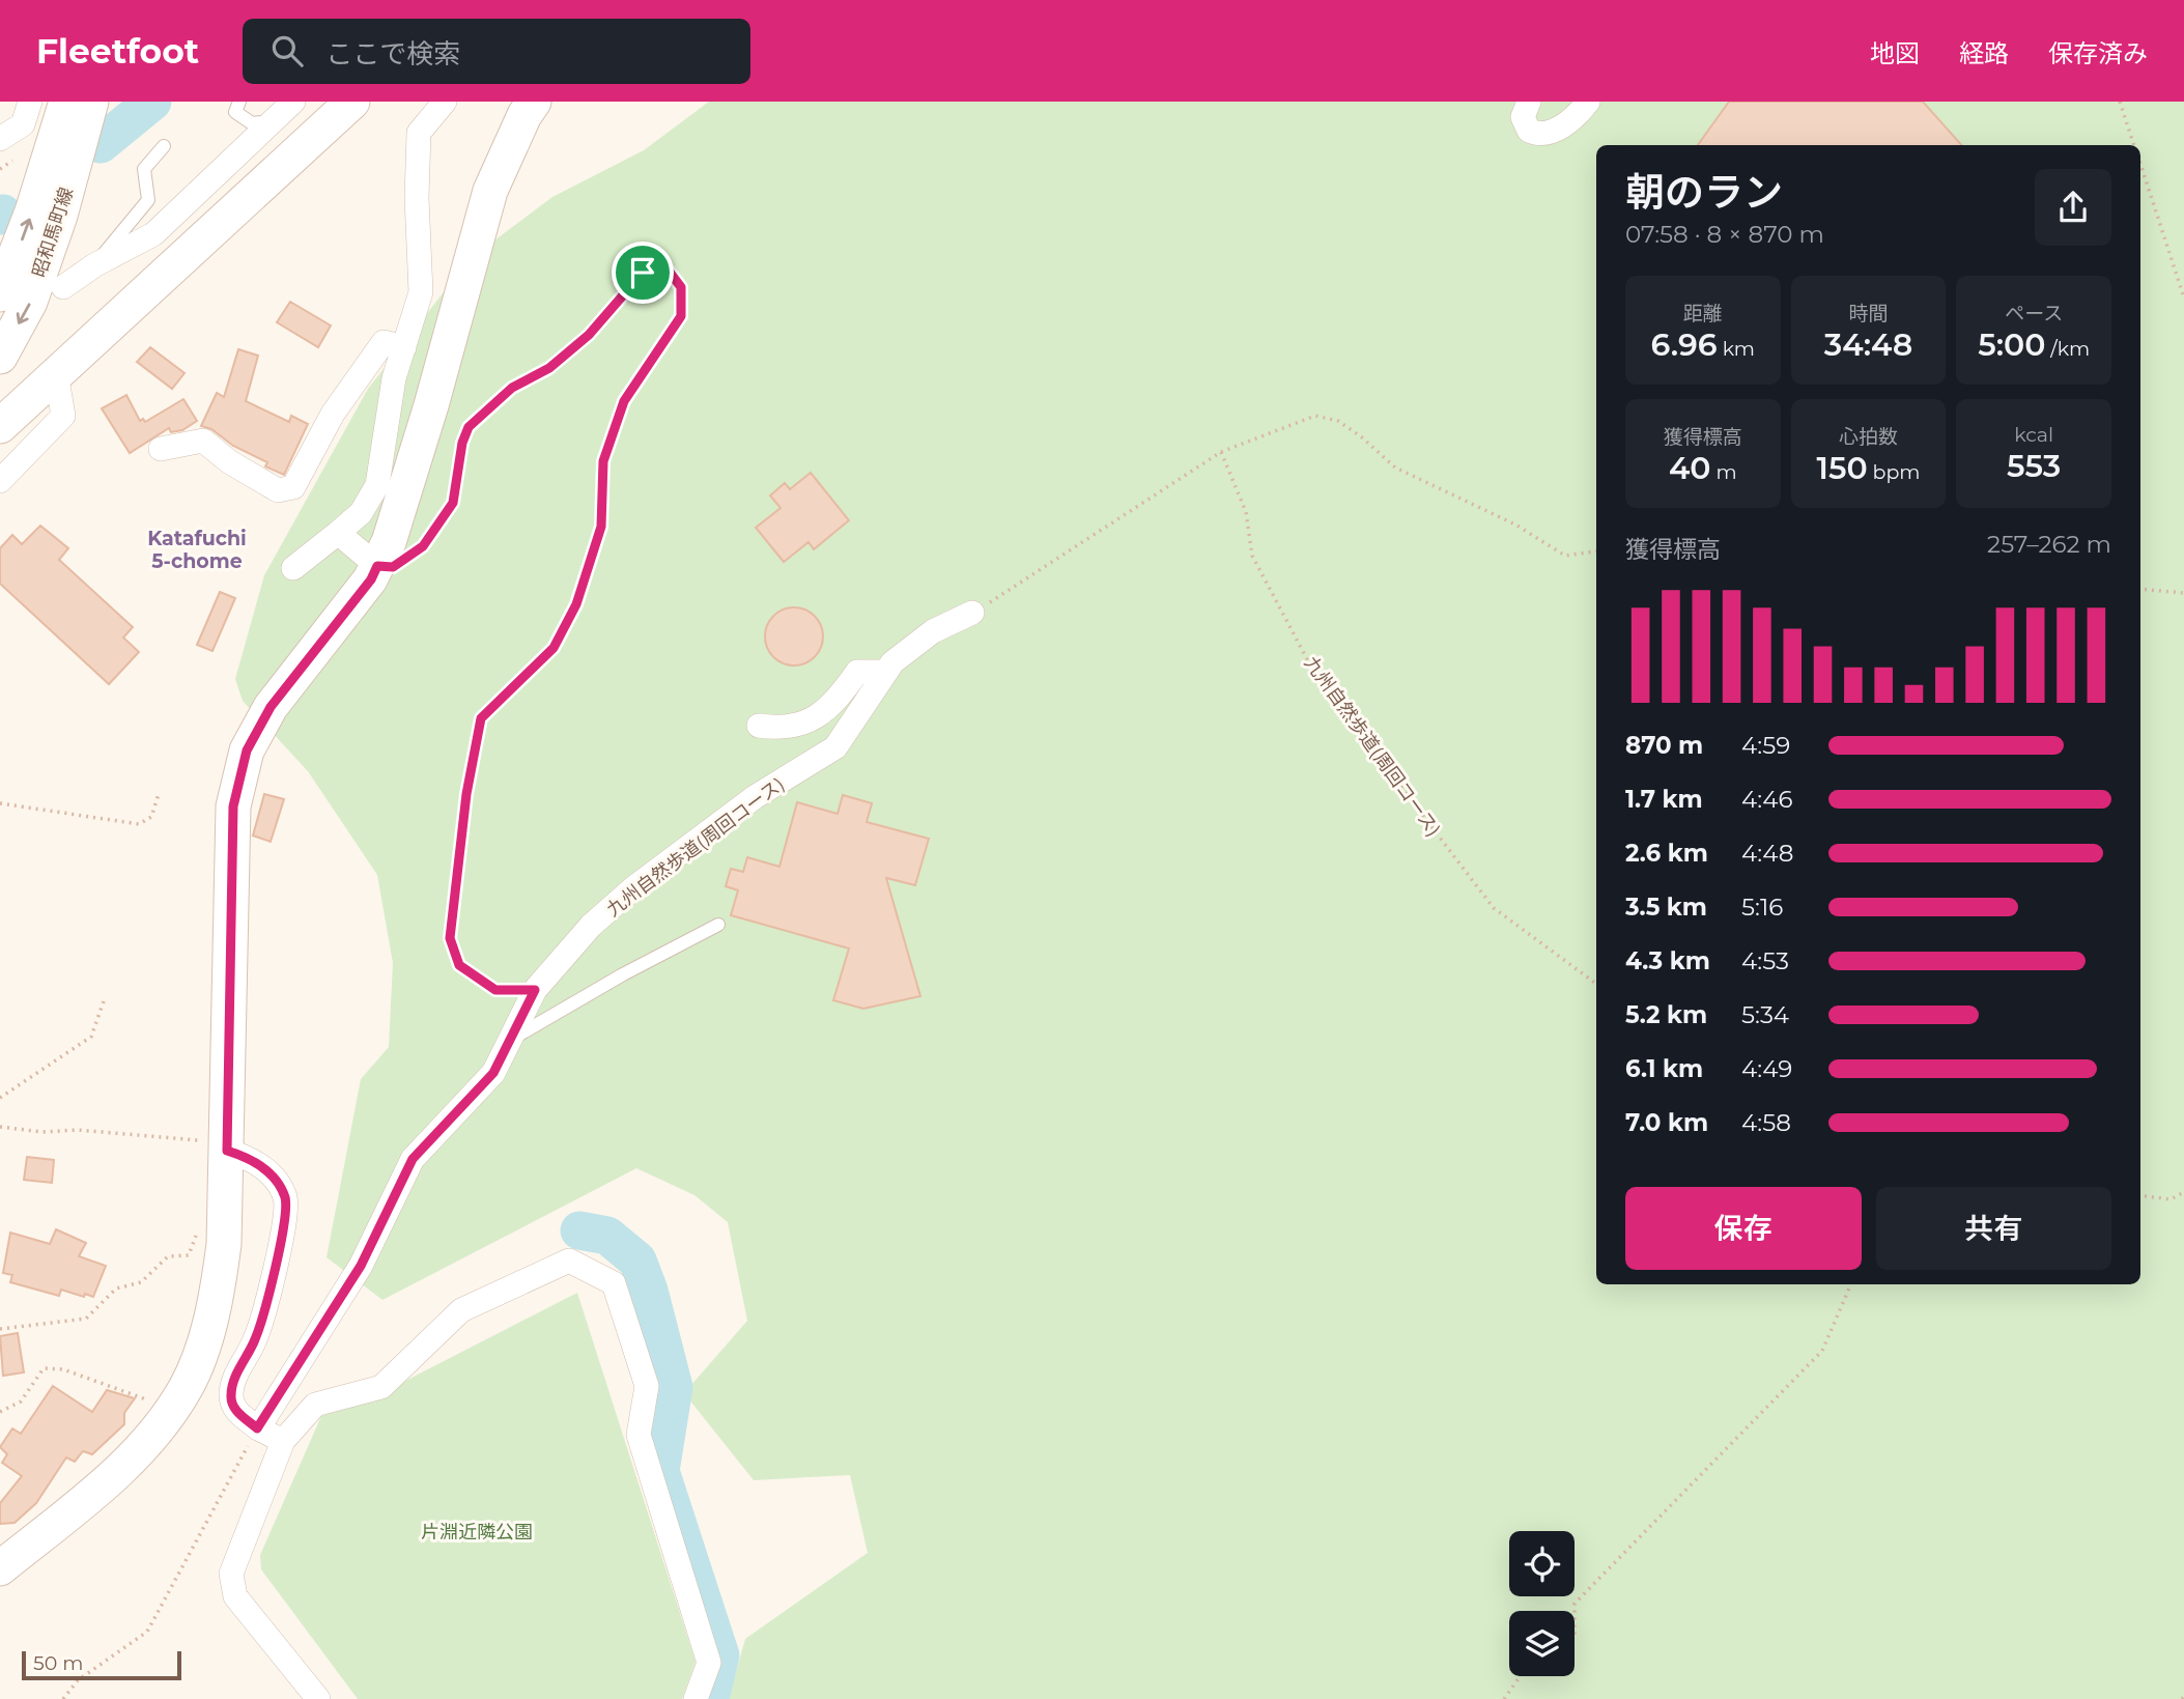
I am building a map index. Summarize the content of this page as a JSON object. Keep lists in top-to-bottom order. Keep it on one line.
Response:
{"streets":{"street":["昭和馬町線","九州自然歩道(周回コース)"]},"districts":["Katafuchi 5-chome"],"parks":["片淵近隣公園"],"scale_bar":"50 m","page":{"header":"Fleetfoot","search":"ここで検索","nav":["地図","経路","保存済み"],"heading":["朝のラン","07:58 · 8 × 870 m"],"stats":[["距離","6.96 km"],["時間","34:48"],["ペース","5:00 /km"],["獲得標高","40 m"],["心拍数","150 bpm"],["kcal","553"]],"chart":["獲得標高","257–262 m"],"list":[{"name":"870 m","note":"4:59"},{"name":"1.7 km","note":"4:46"},{"name":"2.6 km","note":"4:48"},{"name":"3.5 km","note":"5:16"},{"name":"4.3 km","note":"4:53"},{"name":"5.2 km","note":"5:34"},{"name":"6.1 km","note":"4:49"},{"name":"7.0 km","note":"4:58"}],"buttons":["保存","共有"],"scale":"50 m"}}
